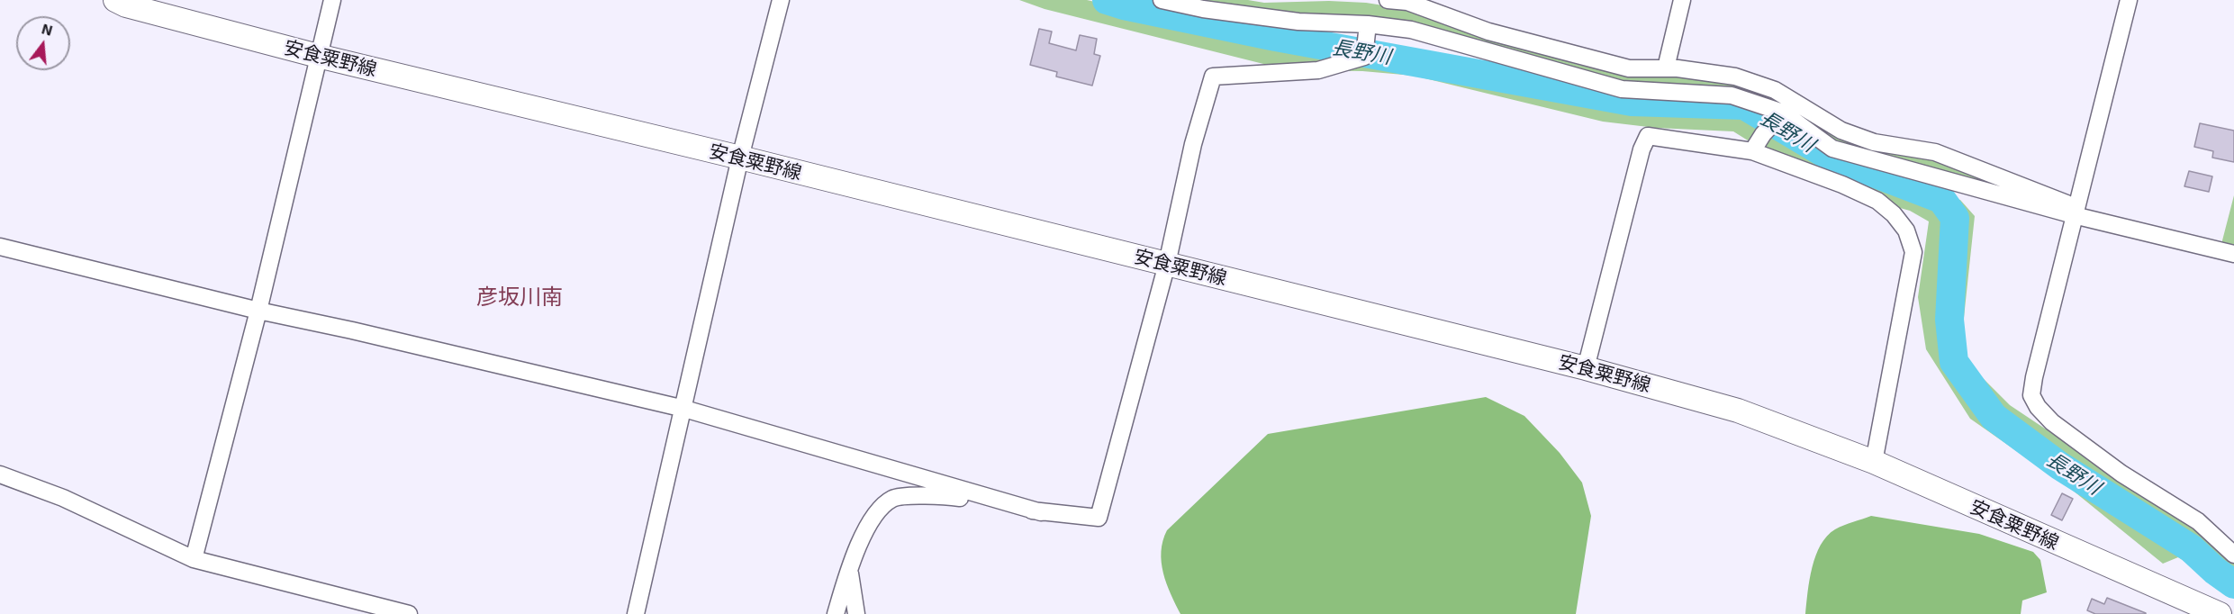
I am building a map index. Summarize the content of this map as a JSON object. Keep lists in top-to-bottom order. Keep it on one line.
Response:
{"streets":{"main road":["安食粟野線"]},"districts":["彦坂川南"],"water":["長野川"],"north":"top"}
